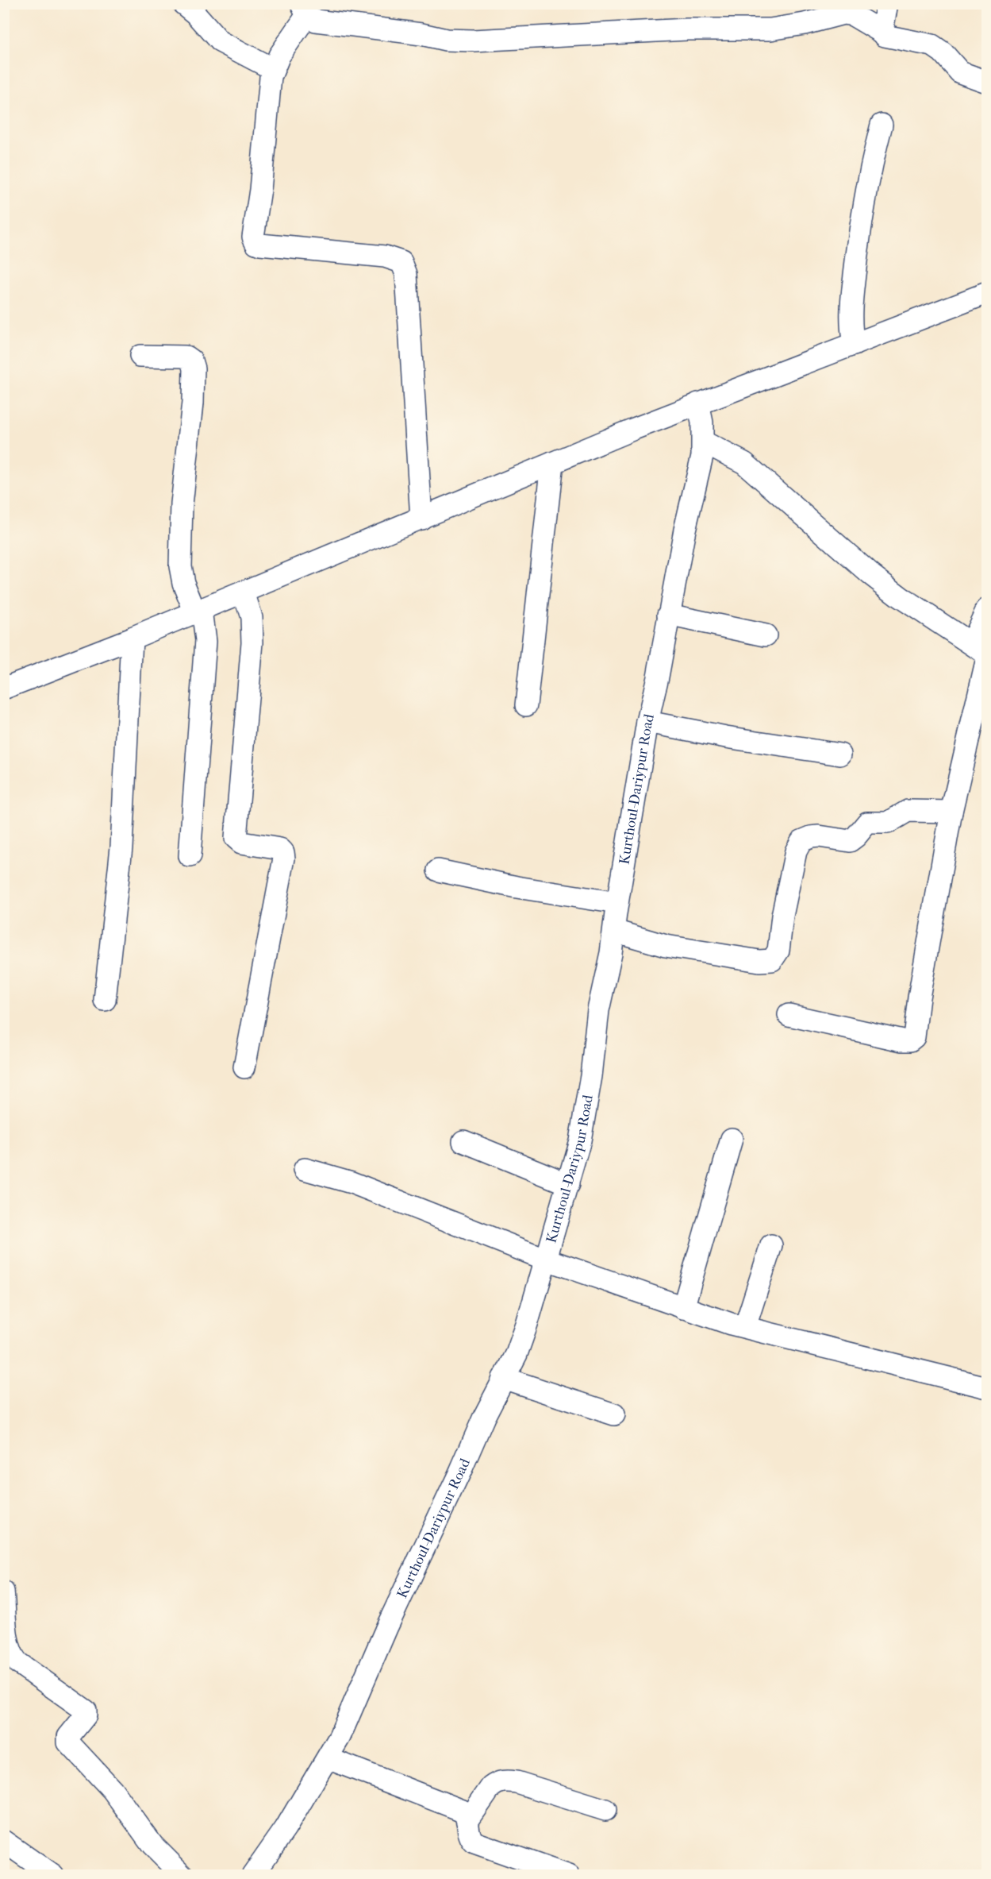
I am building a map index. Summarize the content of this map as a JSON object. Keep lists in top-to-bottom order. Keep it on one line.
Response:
{"streets":{"street":["Kurthoul-Dariypur Road"]}}
